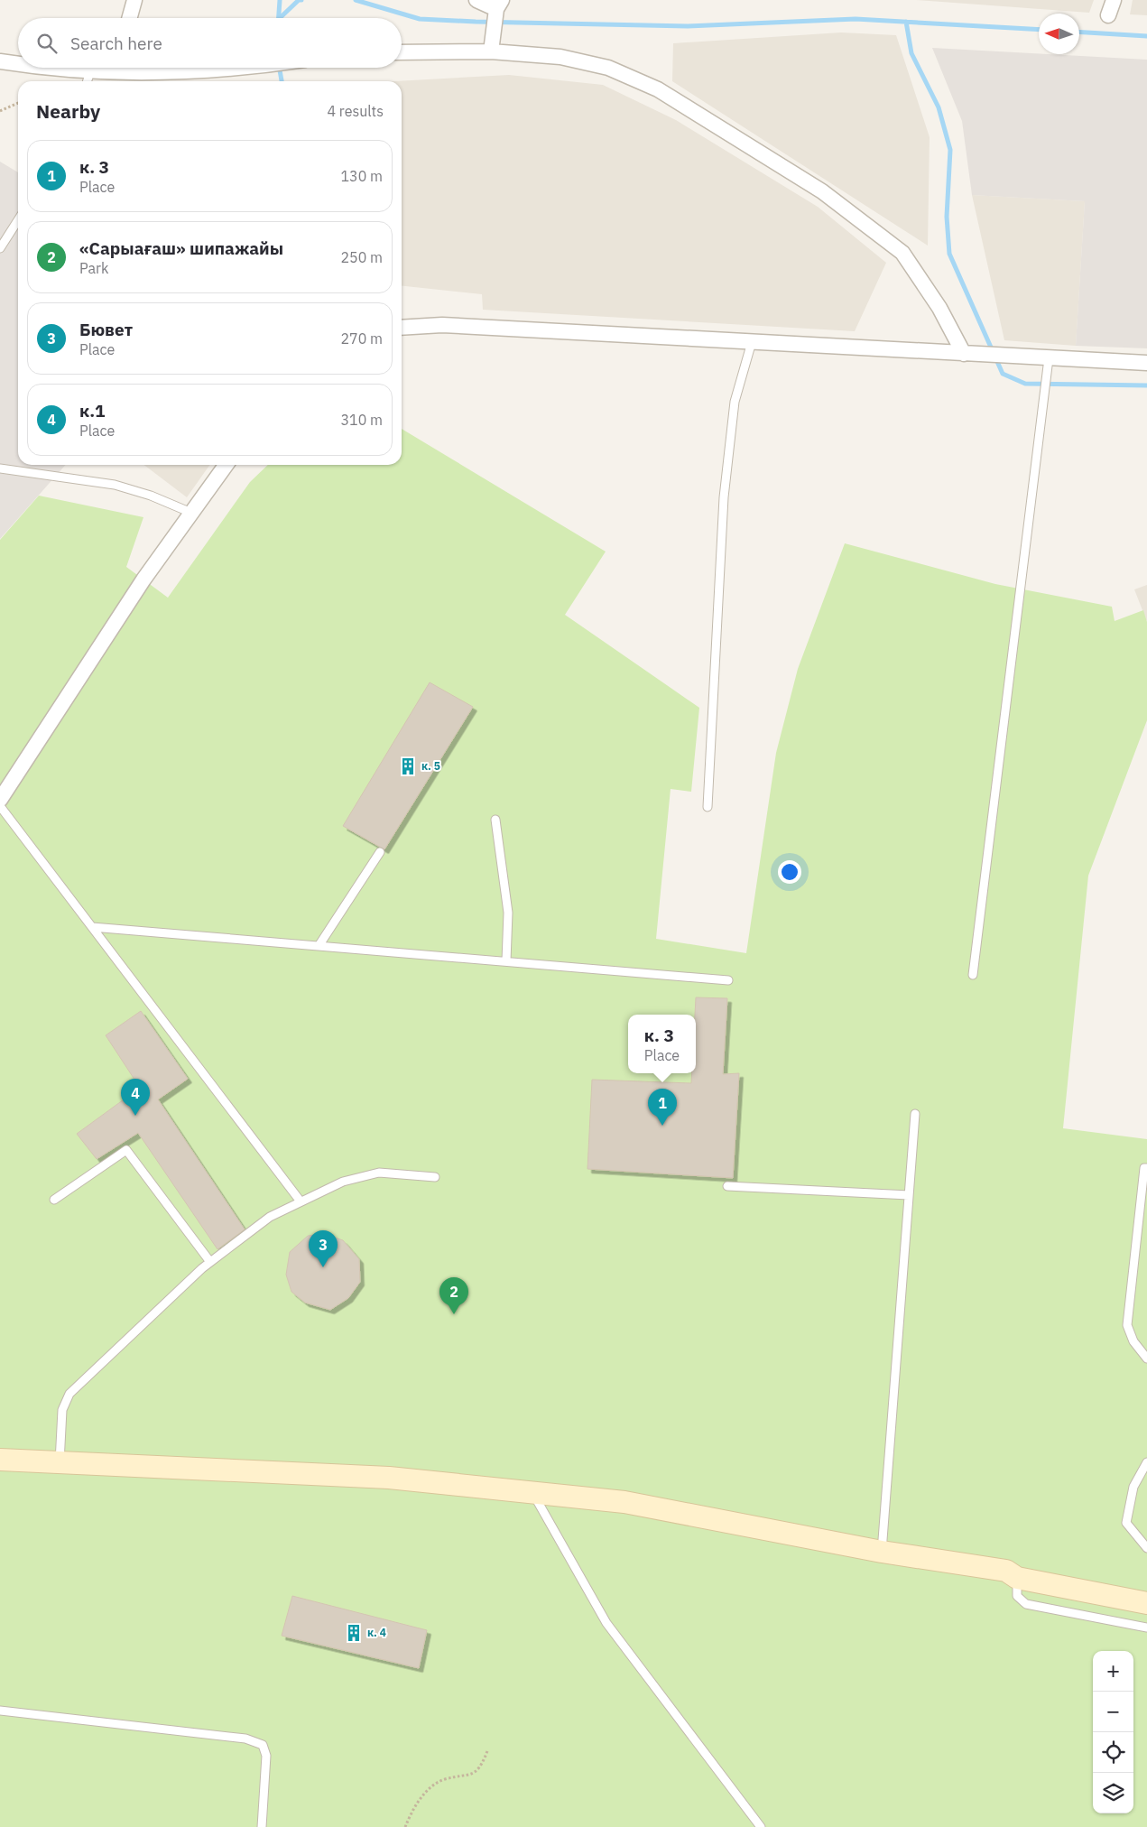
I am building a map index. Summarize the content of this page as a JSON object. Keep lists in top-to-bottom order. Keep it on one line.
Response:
{"places":{"building":["к. 5","к. 4"]},"north":"left","page":{"search":"Search here","heading":["Nearby","4 results"],"list":[{"mark":"1","name":"к. 3","note":"Place","value":"130 m"},{"mark":"2","name":"«Сарыағаш» шипажайы","note":"Park","value":"250 m"},{"mark":"3","name":"Бювет","note":"Place","value":"270 m"},{"mark":"4","name":"к.1","note":"Place","value":"310 m"}],"popup":["к. 3","Place"],"pins":["4","1","3","2"],"map_buttons":["+","−"]}}
